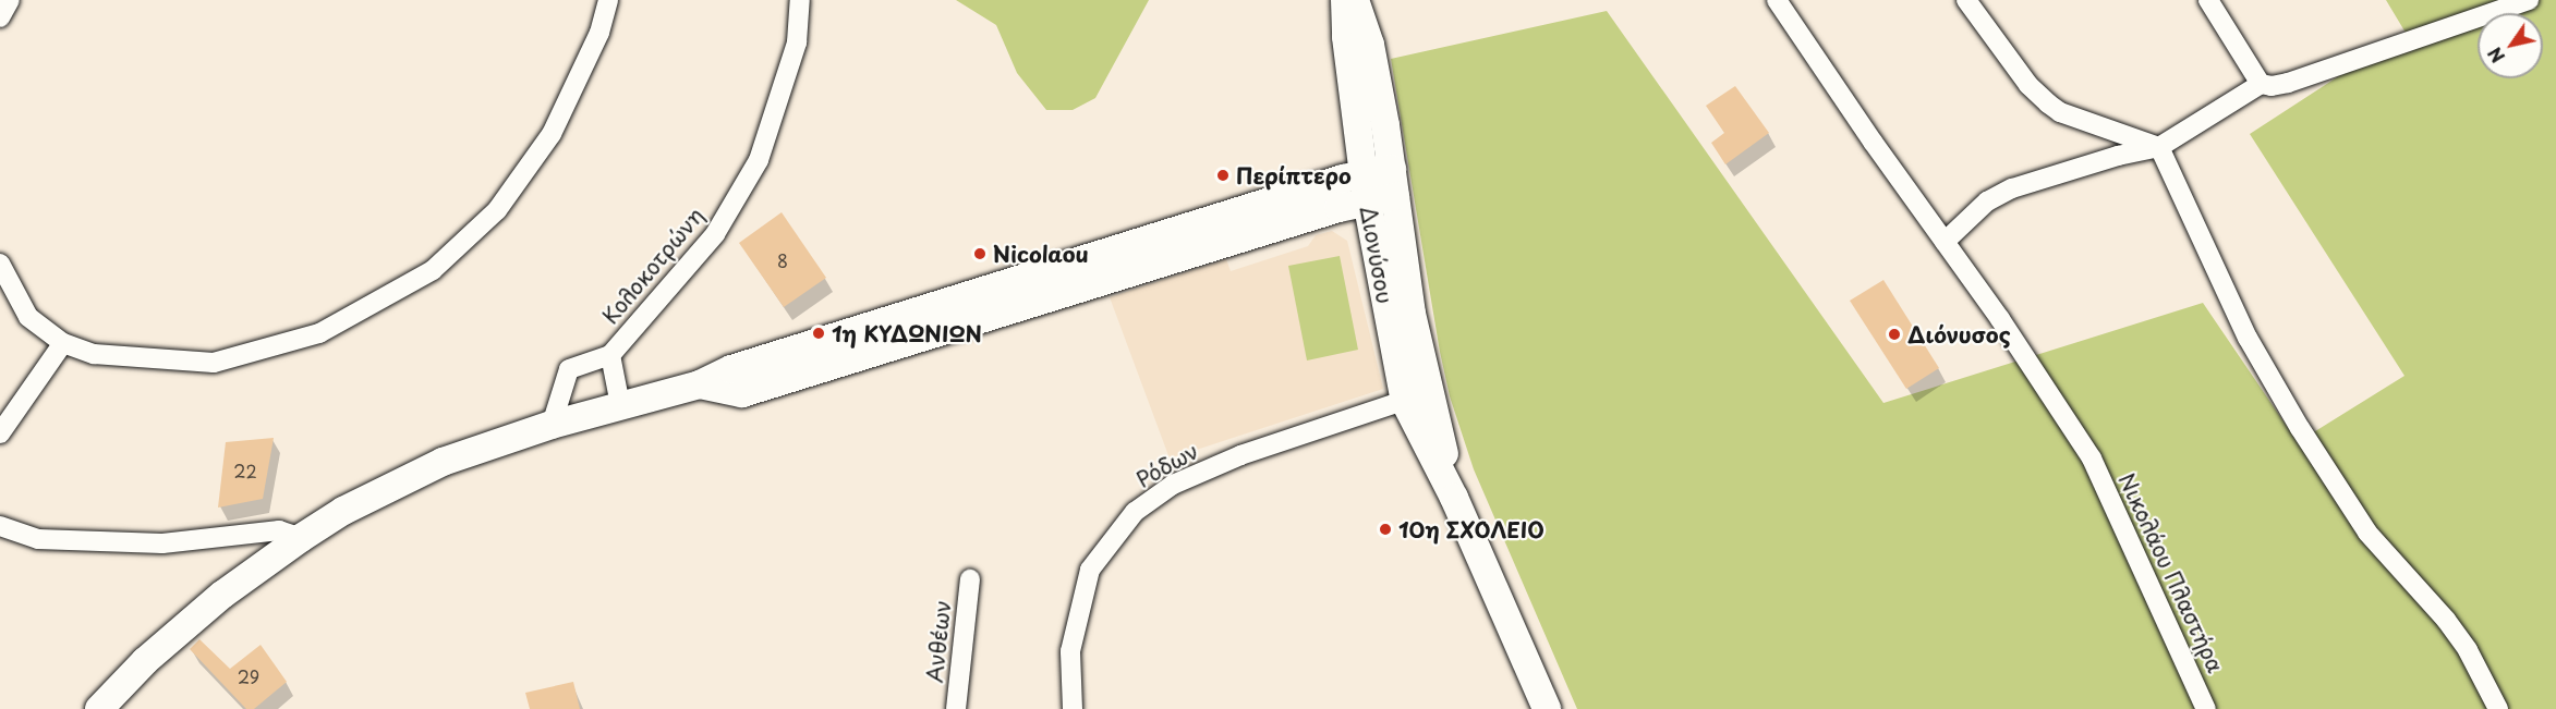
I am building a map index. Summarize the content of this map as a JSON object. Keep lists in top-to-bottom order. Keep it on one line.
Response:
{"streets":{"street":["Διονύσου","Κολοκοτρώνη","Ρόδων","Νικολάου Πλαστήρα","Ανθέων"]},"crossings":[["Διονύσου","Ρόδων"]],"places":["Περίπτερο","Nicolaou","1η ΚΥΔΩΝΙΩΝ","Διόνυσος","10η ΣΧΟΛΕΙΟ"],"house_numbers":["8","22","29"],"north":"bottom left"}
